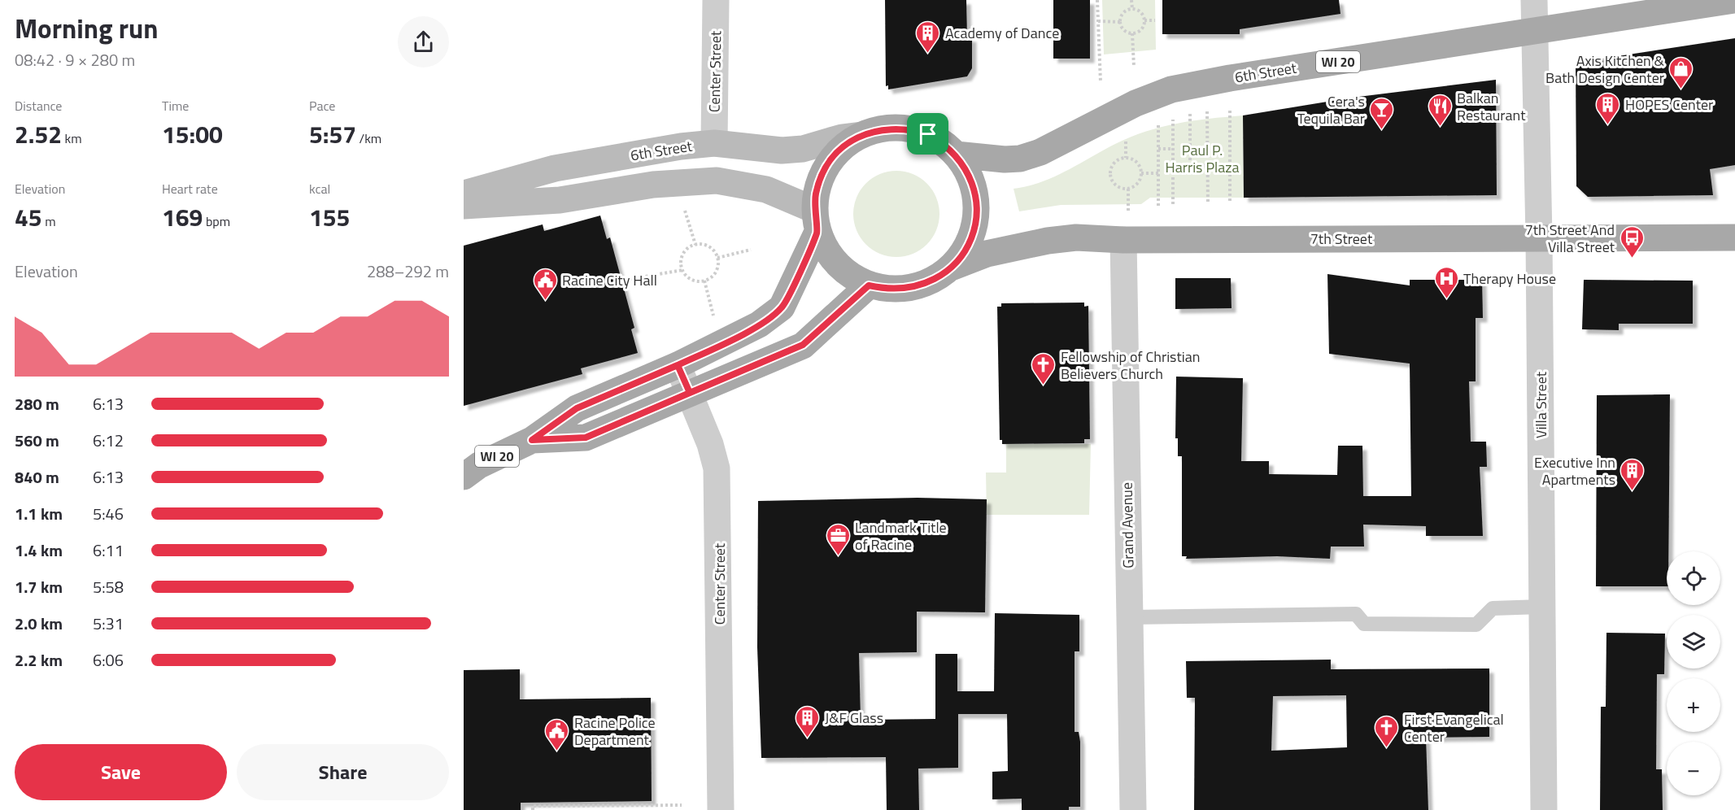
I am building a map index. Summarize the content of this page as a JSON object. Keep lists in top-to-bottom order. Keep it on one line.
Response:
{"streets":{"main road":["WI 20","6th Street","7th Street"],"street":["Center Street","Villa Street","Grand Avenue"]},"crossings":[["WI 20","Center Street"],["WI 20","6th Street"],["WI 20","7th Street"],["Center Street","6th Street"],["6th Street","7th Street"],["6th Street","Villa Street"],["7th Street","Villa Street"],["7th Street","Grand Avenue"]],"parks":["Paul P. Harris Plaza"],"places":{"building":["Academy of Dance","HOPES Center","Executive Inn Apartments","J&F Glass"],"shop":["Axis Kitchen & Bath Design Center"],"restaurant":["Balkan Restaurant"],"bar":["Cera's Tequila Bar"],"bus stop":["7th Street And Villa Street"],"hospital":["Therapy House"],"public building":["Racine City Hall","Racine Police Department"],"church":["Fellowship of Christian Believers Church","First Evangelical Center"],"office":["Landmark Title of Racine"]},"page":{"heading":["Morning run","08:42 · 9 × 280 m"],"stats":[["Distance","2.52 km"],["Time","15:00"],["Pace","5:57 /km"],["Elevation","45 m"],["Heart rate","169 bpm"],["kcal","155"]],"chart":["Elevation","288–292 m"],"list":[{"name":"280 m","note":"6:13"},{"name":"560 m","note":"6:12"},{"name":"840 m","note":"6:13"},{"name":"1.1 km","note":"5:46"},{"name":"1.4 km","note":"6:11"},{"name":"1.7 km","note":"5:58"},{"name":"2.0 km","note":"5:31"},{"name":"2.2 km","note":"6:06"}],"map_buttons":["+","−"],"buttons":["Save","Share"]}}
